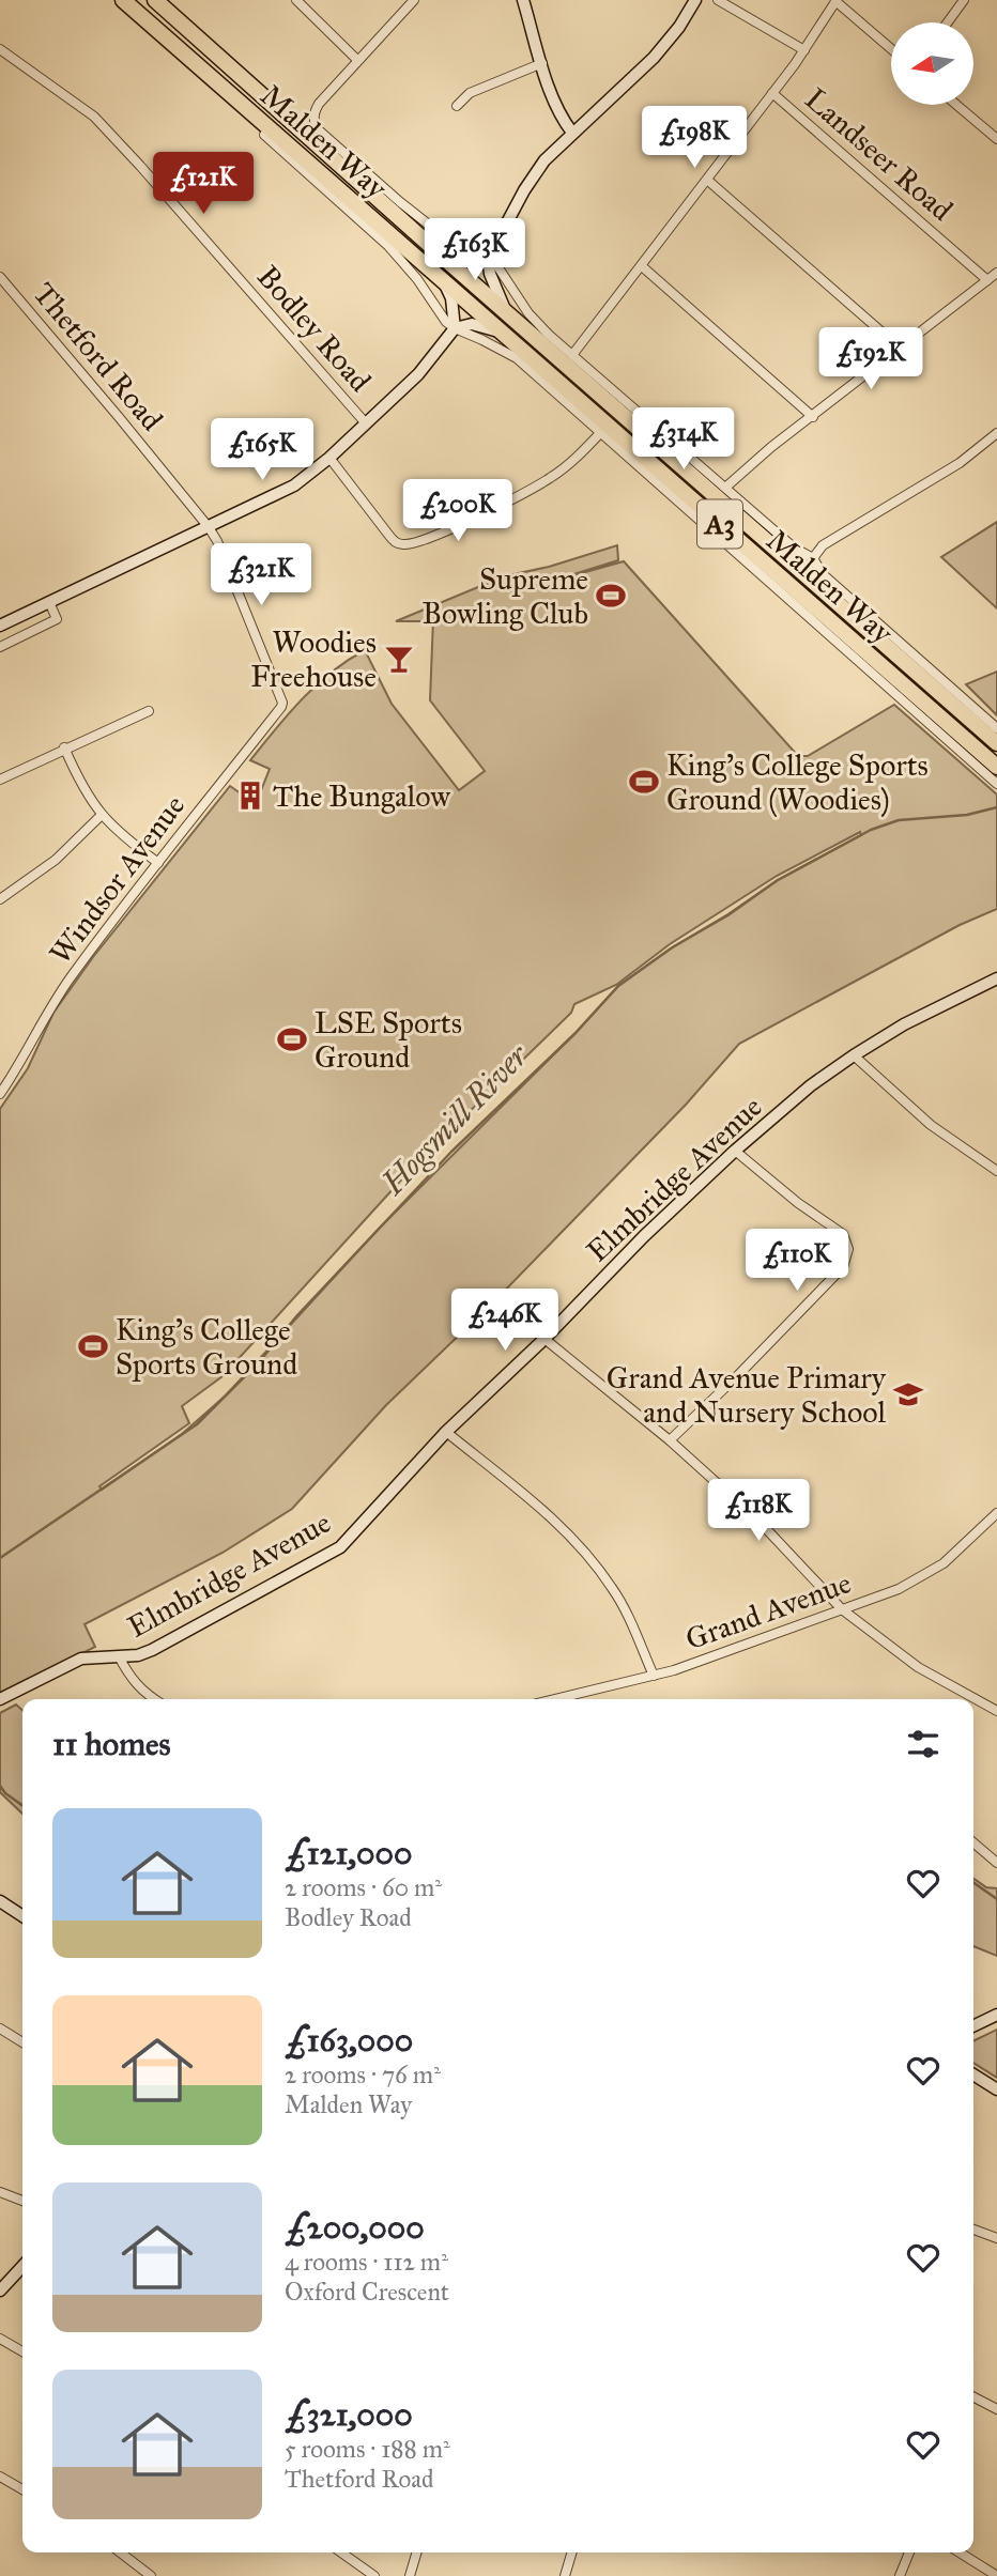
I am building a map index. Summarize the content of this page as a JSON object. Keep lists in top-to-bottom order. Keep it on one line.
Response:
{"streets":{"highway":["Malden Way","A3"],"street":["Landseer Road","Bodley Road","Thetford Road","Windsor Avenue","Elmbridge Avenue","Grand Avenue"]},"crossings":[["Thetford Road","Windsor Avenue"]],"water":["Hogsmill River"],"places":{"sports":["Supreme Bowling Club","King's College Sports Ground (Woodies)","LSE Sports Ground","King's College Sports Ground"],"bar":["Woodies Freehouse"],"building":["The Bungalow"],"school or university":["Grand Avenue Primary and Nursery School"]},"north":"left","page":{"price":["£198K","£121K","£163K","£192K","£314K","£165K","£200K","£321K","£110K","£246K","£118K"],"heading":"11 homes","list":[{"name":"£121,000","note":"2 rooms · 60 m² · Bodley Road"},{"name":"£163,000","note":"2 rooms · 76 m² · Malden Way"},{"name":"£200,000","note":"4 rooms · 112 m² · Oxford Crescent"},{"name":"£321,000","note":"5 rooms · 188 m² · Thetford Road"}]}}
